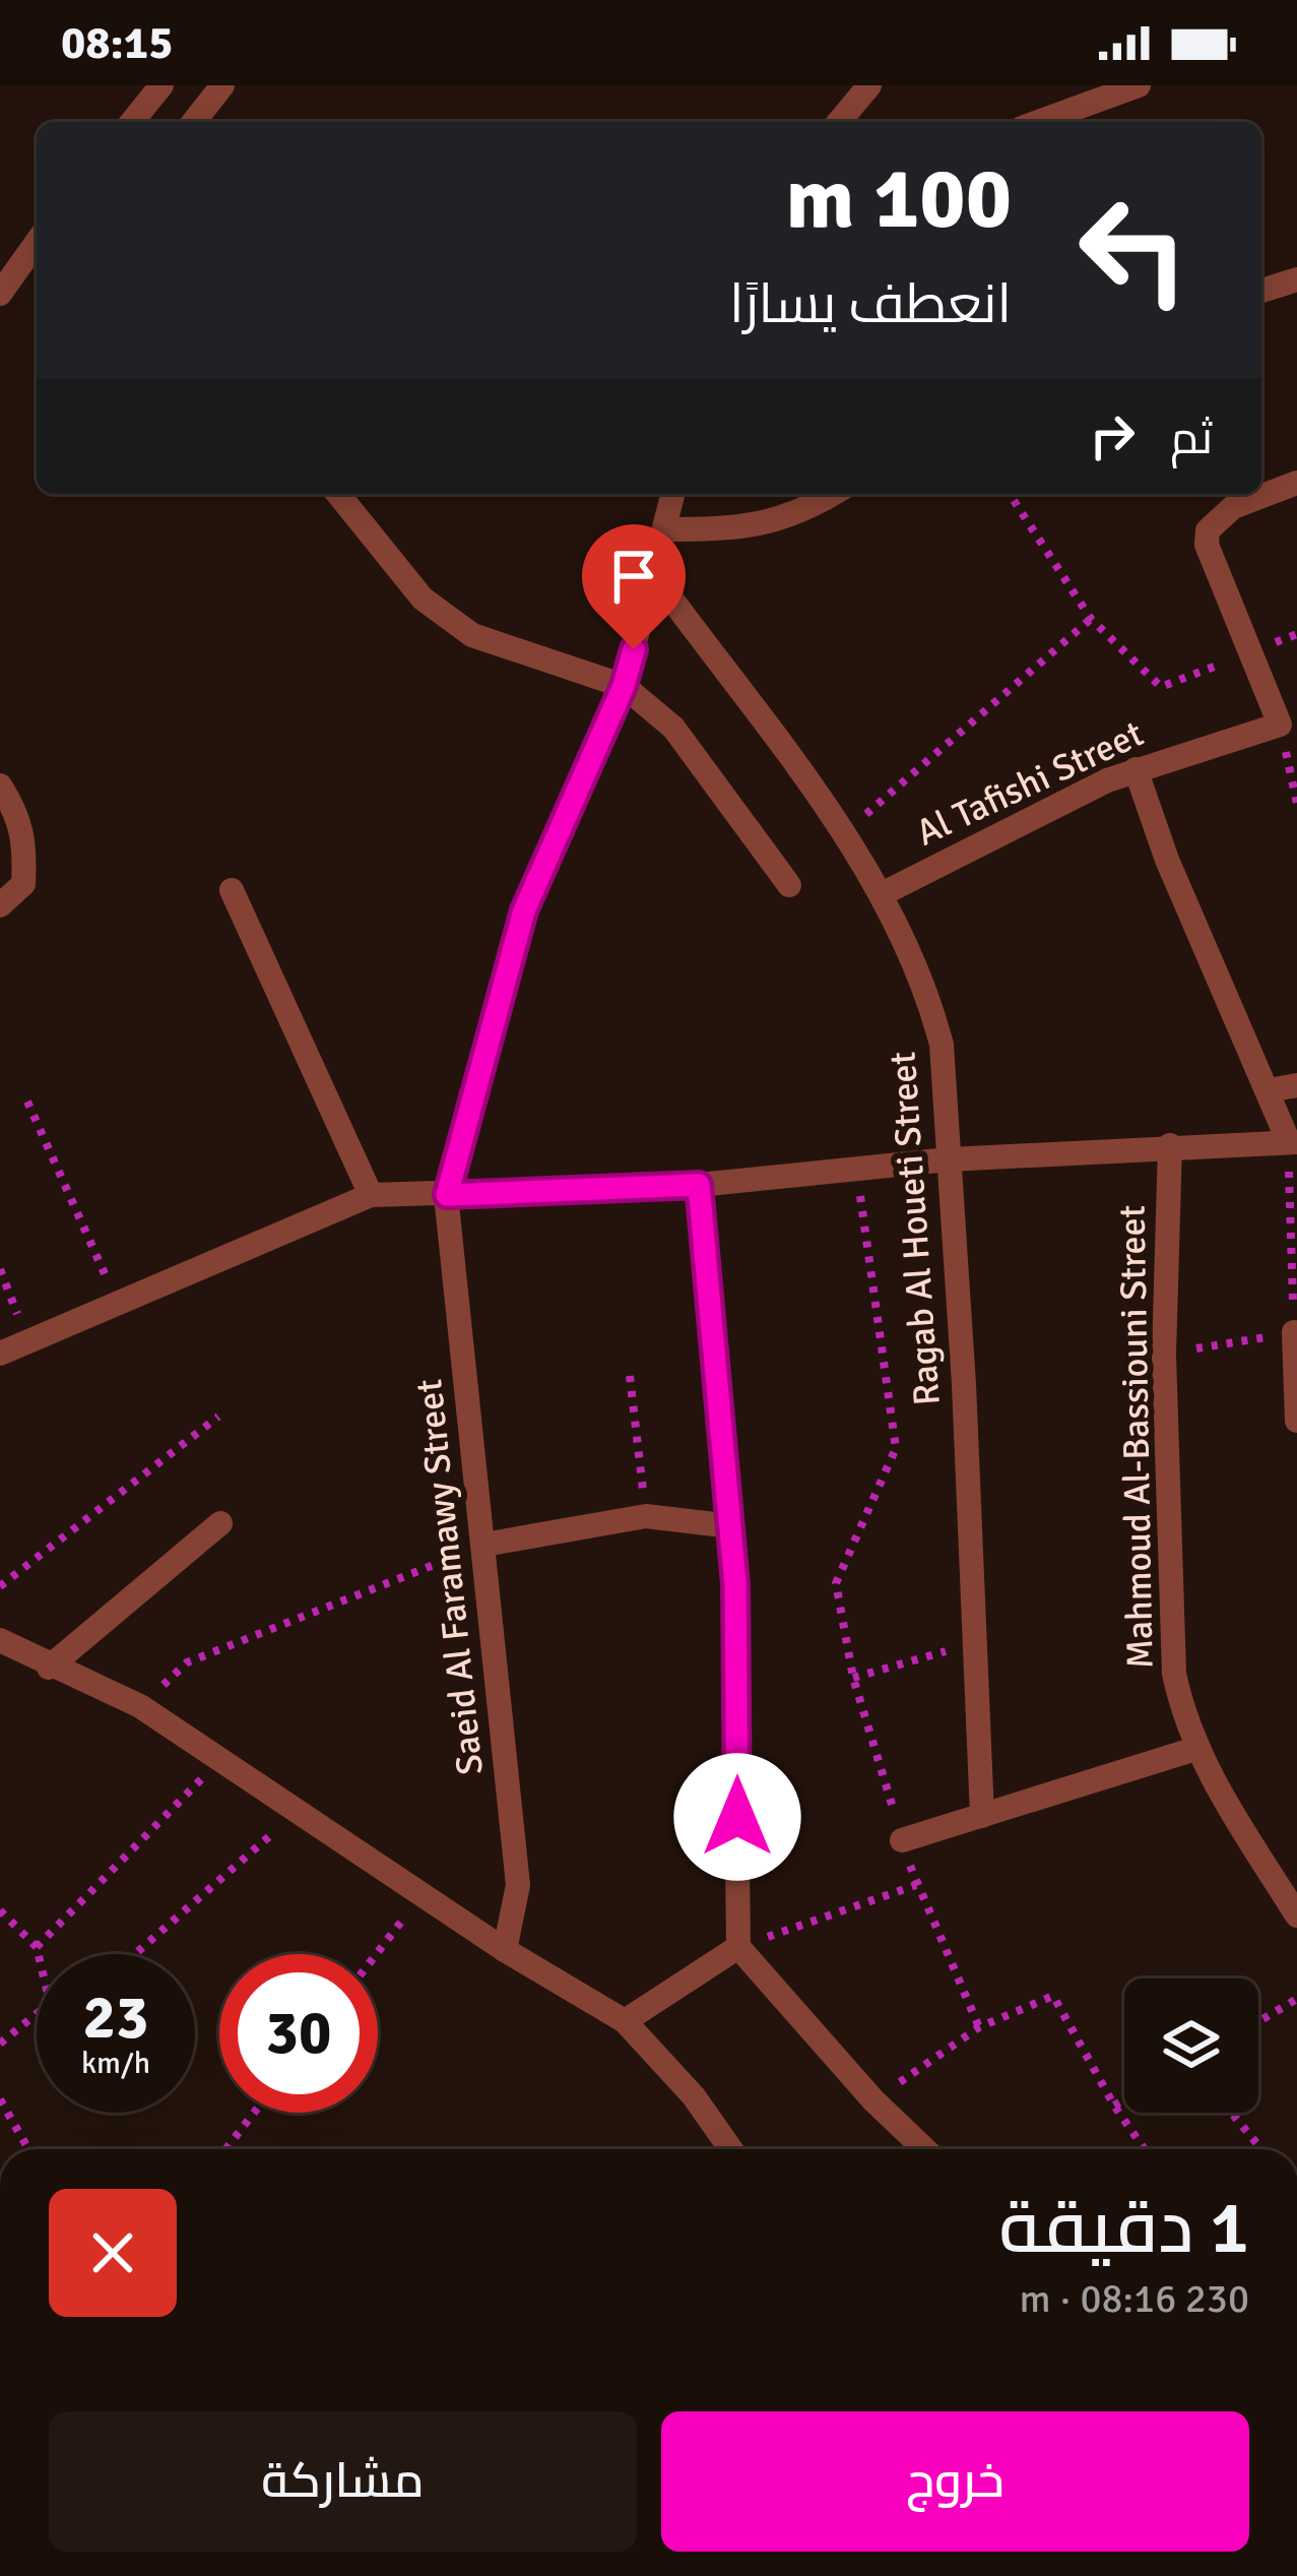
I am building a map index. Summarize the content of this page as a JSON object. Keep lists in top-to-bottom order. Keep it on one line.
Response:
{"streets":{"street":["Al Tafishi Street","Ragab Al Houeti Street","Mahmoud Al-Bassiouni Street","Saeid Al Faramawy Street"]},"crossings":[["Al Tafishi Street","Ragab Al Houeti Street"]],"page":{"status":"08:15","turn":["100 m","انعطف يسارًا"],"then":"ثم","speed":"23 km/h","limit":"30","heading":["1 دقيقة","230 m · 08:16"],"buttons":["خروج","مشاركة"]}}
